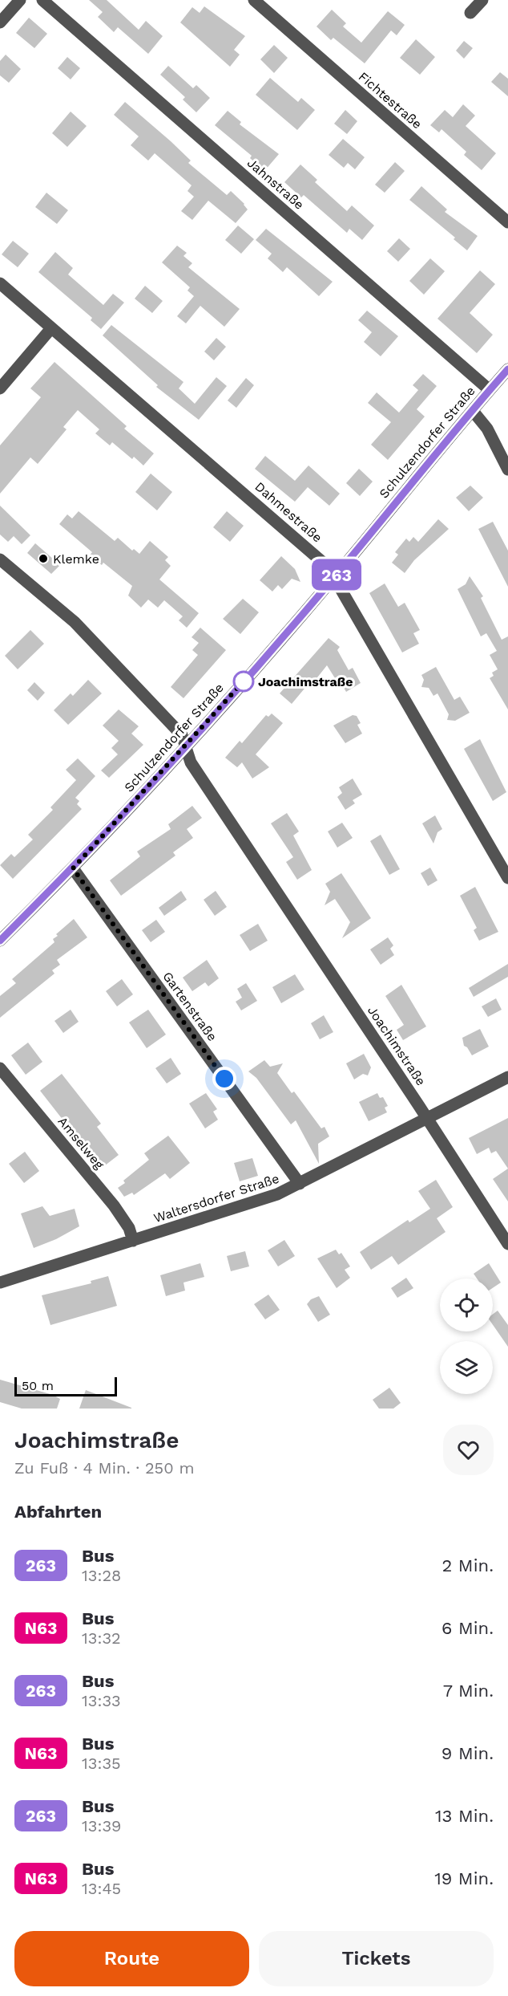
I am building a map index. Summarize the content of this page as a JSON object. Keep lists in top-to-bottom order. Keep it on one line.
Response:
{"streets":{"street":["Fichtestraße","Jahnstraße","Schulzendorfer Straße","Dahmestraße","Gartenstraße","Joachimstraße","Amselweg","Waltersdorfer Straße"]},"crossings":[["Jahnstraße","Schulzendorfer Straße"],["Schulzendorfer Straße","Dahmestraße"],["Schulzendorfer Straße","Gartenstraße"],["Schulzendorfer Straße","Joachimstraße"],["Gartenstraße","Waltersdorfer Straße"],["Joachimstraße","Waltersdorfer Straße"],["Amselweg","Waltersdorfer Straße"]],"places":["Klemke","Joachimstraße"],"lines":["bus line 263"],"scale_bar":"50 m","page":{"on_map":"263","scale":"50 m","heading":[["Joachimstraße","Zu Fuß · 4 Min. · 250 m"],"Abfahrten"],"list":[{"mark":"263","name":"Bus","note":"13:28","value":"2 Min."},{"mark":"N63","name":"Bus","note":"13:32","value":"6 Min."},{"mark":"263","name":"Bus","note":"13:33","value":"7 Min."},{"mark":"N63","name":"Bus","note":"13:35","value":"9 Min."},{"mark":"263","name":"Bus","note":"13:39","value":"13 Min."},{"mark":"N63","name":"Bus","note":"13:45","value":"19 Min."}],"buttons":["Route","Tickets"]}}
